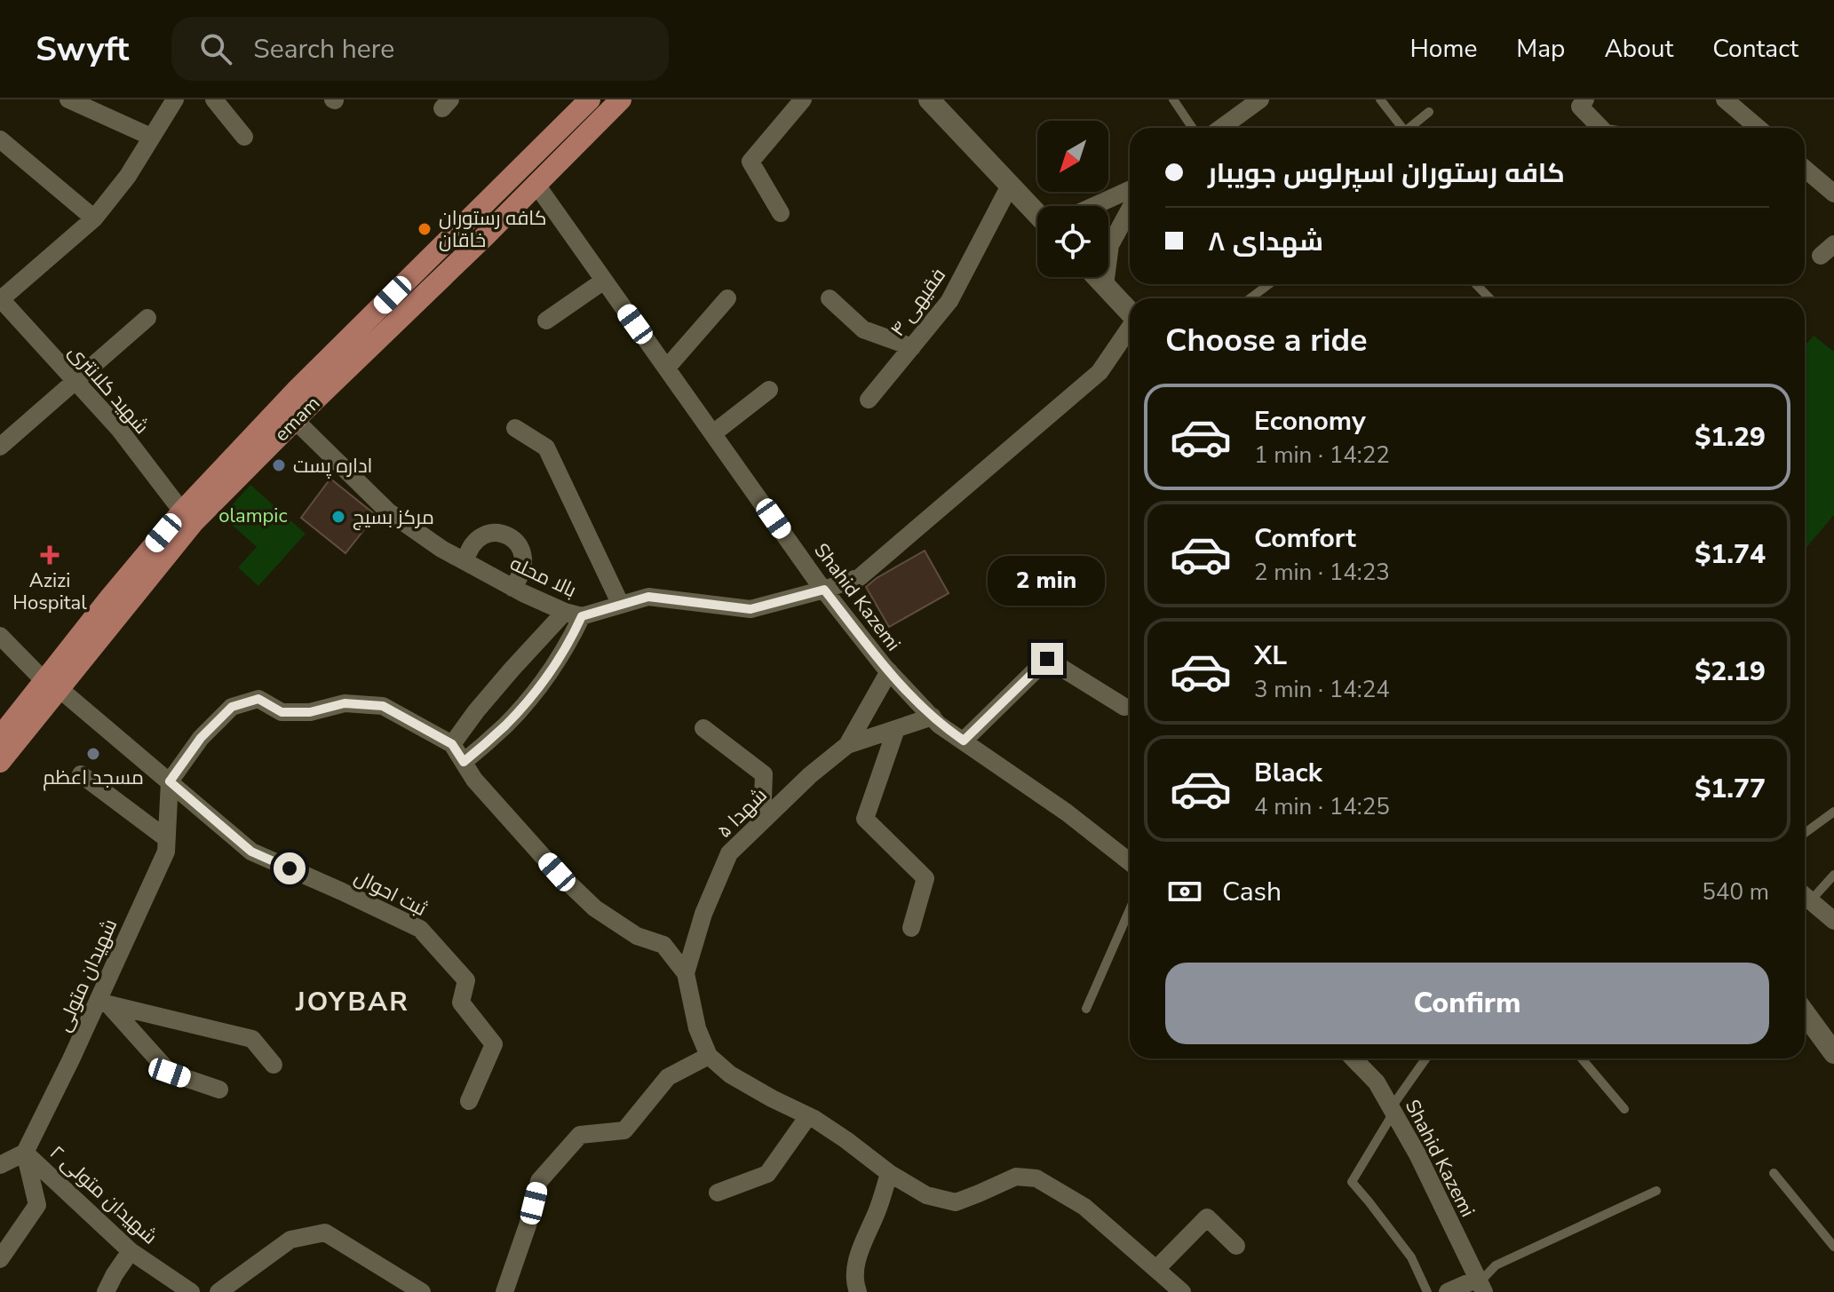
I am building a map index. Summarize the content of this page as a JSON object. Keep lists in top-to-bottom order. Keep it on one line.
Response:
{"streets":{"main road":["emam"],"street":["فقیهی ۴","شهید کلانتری","بالا محله","Shahid Kazemi","شهدا ۵","ثبت احوال","شهیدان متولی","شهیدان متولی ۲"]},"crossings":[["شهید کلانتری","emam"],["emam","بالا محله"],["emam","Shahid Kazemi"],["بالا محله","Shahid Kazemi"],["Shahid Kazemi","شهدا ۵"],["ثبت احوال","شهیدان متولی"],["شهیدان متولی","شهیدان متولی ۲"]],"districts":["JOYBAR"],"parks":["olampic"],"places":{"other":["کافه رستوران خاقان","اداره پست","مرکز بسیج","مسجد اعظم"],"health":["Azizi Hospital"]},"north":"bottom left","page":{"header":"Swyft","search":"Search here","nav":["Home","Map","About","Contact"],"banner":["کافه رستوران اسپرلوس جویبار","شهدای ۸"],"heading":"Choose a ride","list":[{"name":"Economy","note":"1 min · 14:22","value":"$1.29"},{"name":"Comfort","note":"2 min · 14:23","value":"$1.74"},{"name":"XL","note":"3 min · 14:24","value":"$2.19"},{"name":"Black","note":"4 min · 14:25","value":"$1.77"}],"bubble":"2 min","pay":["Cash","540 m"],"buttons":"Confirm"}}
